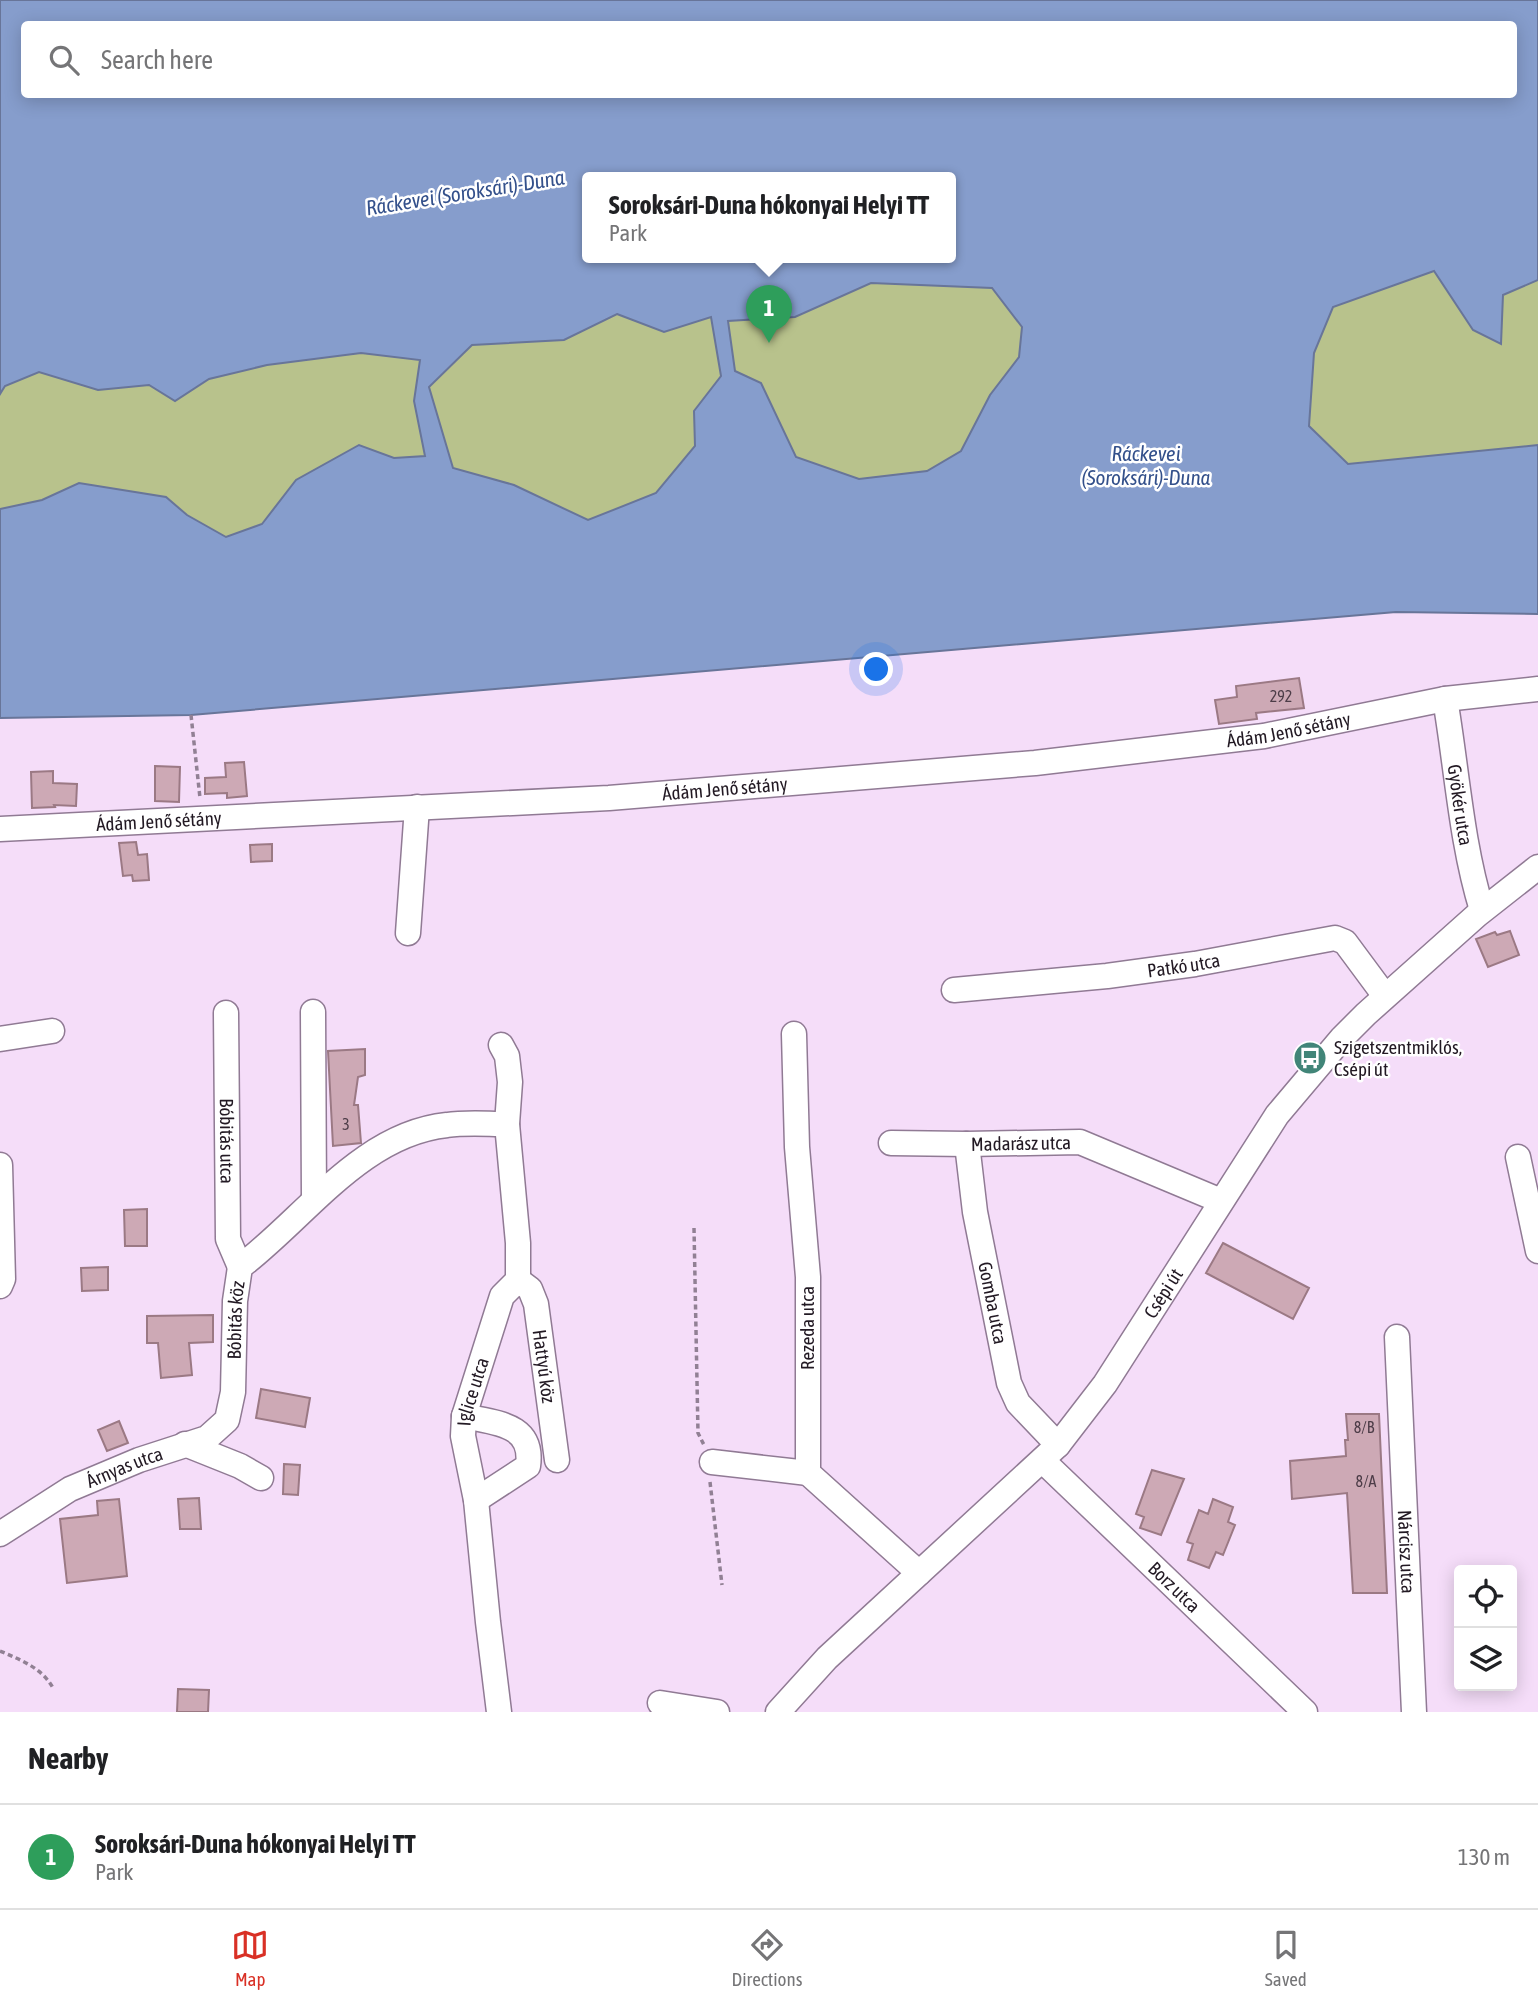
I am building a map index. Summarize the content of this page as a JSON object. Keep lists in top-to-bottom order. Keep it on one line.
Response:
{"streets":{"street":["Ádám Jenő sétány","Gyökér utca","Patkó utca","Bóbitás utca","Madarász utca","Csépi út","Gomba utca","Bóbitás köz","Rezeda utca","Hattyú köz","Iglice utca","Árnyas utca","Nárcisz utca","Borz utca"]},"crossings":[["Ádám Jenő sétány","Gyökér utca"],["Gyökér utca","Csépi út"],["Patkó utca","Csépi út"],["Bóbitás utca","Bóbitás köz"],["Madarász utca","Csépi út"],["Madarász utca","Gomba utca"],["Csépi út","Gomba utca"],["Csépi út","Borz utca"],["Gomba utca","Borz utca"],["Bóbitás köz","Árnyas utca"],["Hattyú köz","Iglice utca"]],"water":["Ráckevei (Soroksári)-Duna"],"places":{"bus stop":["Szigetszentmiklós, Csépi út"]},"house_numbers":["292","3","8/B","8/A"],"page":{"search":"Search here","popup":["Soroksári-Duna hókonyai Helyi TT","Park"],"pins":"1","heading":"Nearby","list":[{"mark":"1","name":"Soroksári-Duna hókonyai Helyi TT","note":"Park","value":"130 m"}],"nav":["Map","Directions","Saved"]}}
